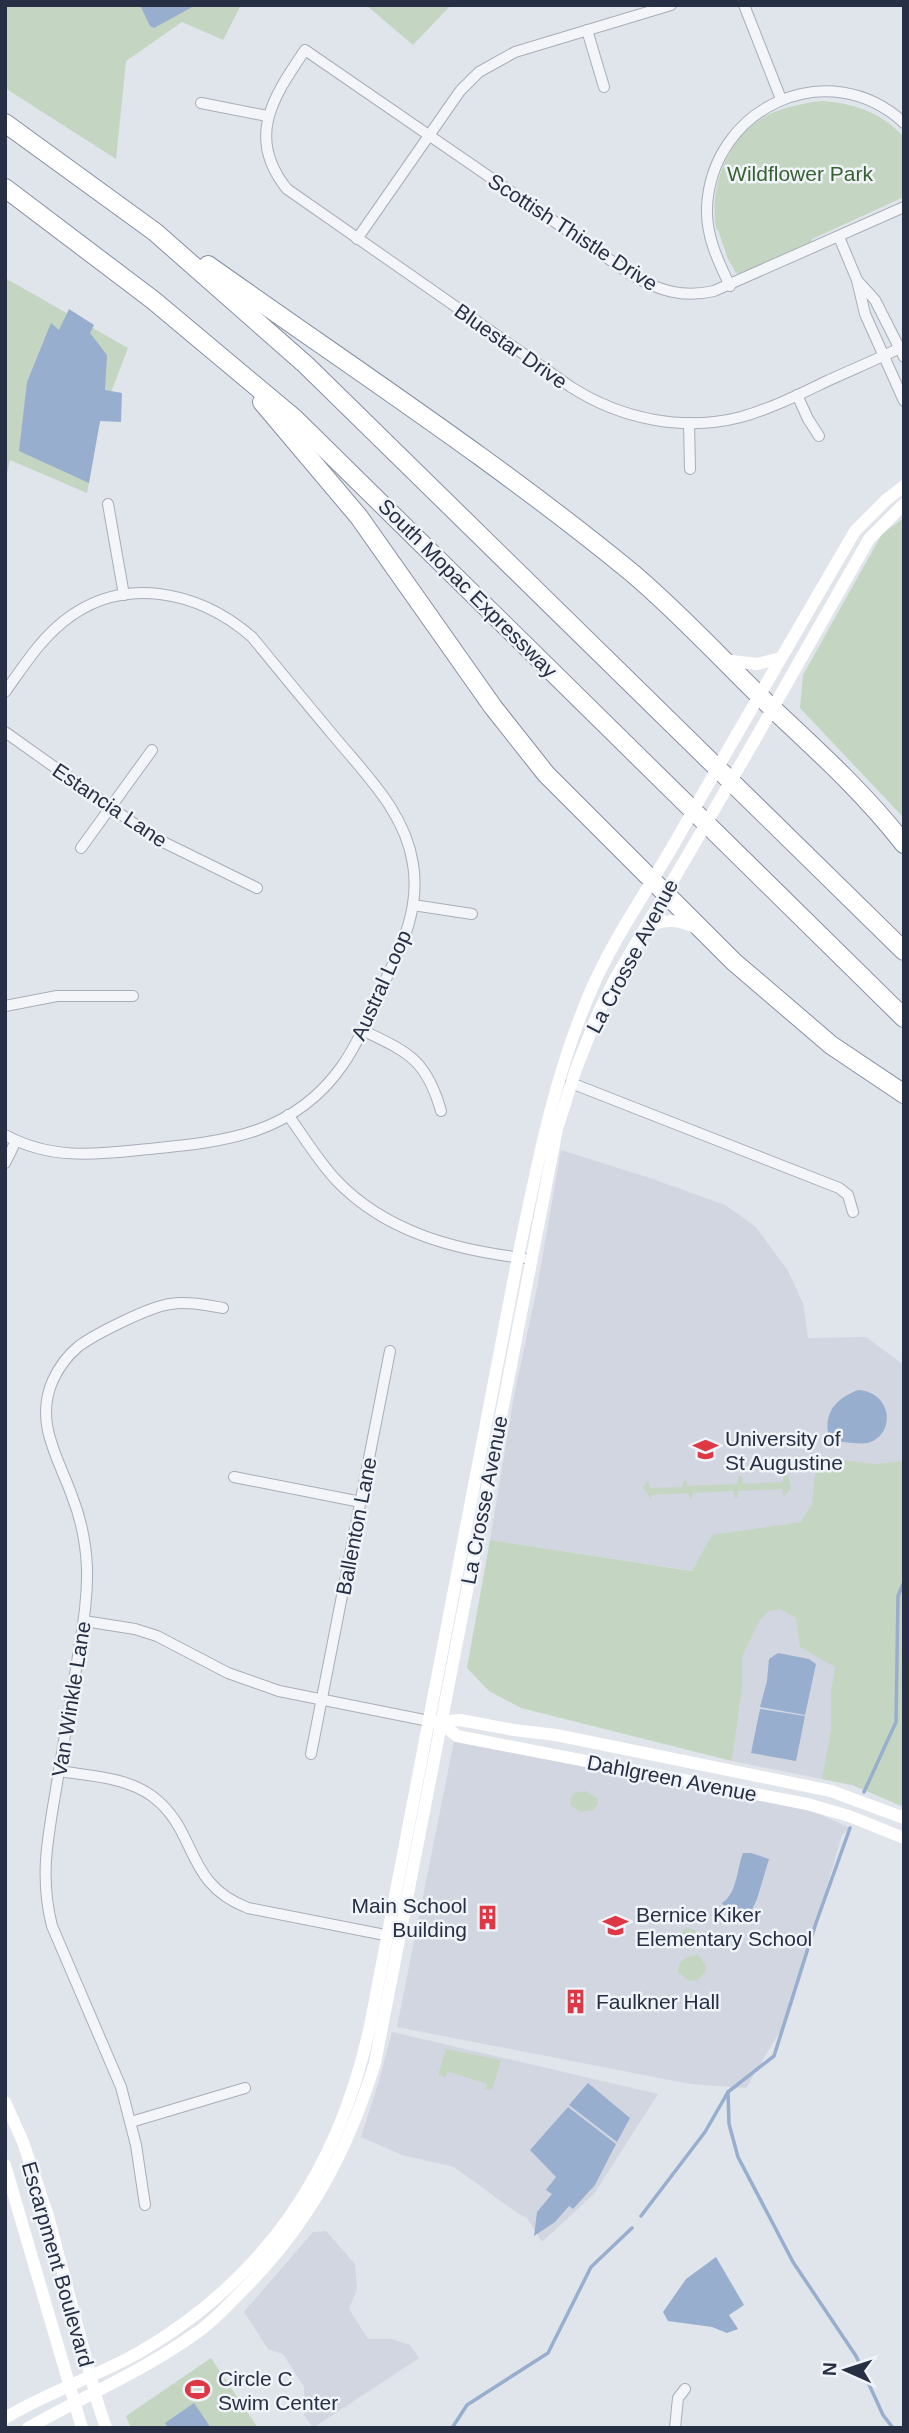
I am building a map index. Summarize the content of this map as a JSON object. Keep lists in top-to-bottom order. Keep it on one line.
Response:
{"streets":{"highway":["South Mopac Expressway"],"street":["Scottish Thistle Drive","Bluestar Drive","Estancia Lane","La Crosse Avenue","Austral Loop","Ballenton Lane","Van Winkle Lane","Dahlgreen Avenue","Escarpment Boulevard"]},"crossings":[["Scottish Thistle Drive","Bluestar Drive"],["La Crosse Avenue","Dahlgreen Avenue"],["La Crosse Avenue","Escarpment Boulevard"],["Ballenton Lane","Dahlgreen Avenue"],["Van Winkle Lane","Dahlgreen Avenue"]],"parks":["Wildflower Park"],"places":{"school or university":["University of St Augustine","Bernice Kiker Elementary School"],"building":["Main School Building","Faulkner Hall"],"sports":["Circle C Swim Center"]},"north":"left"}
